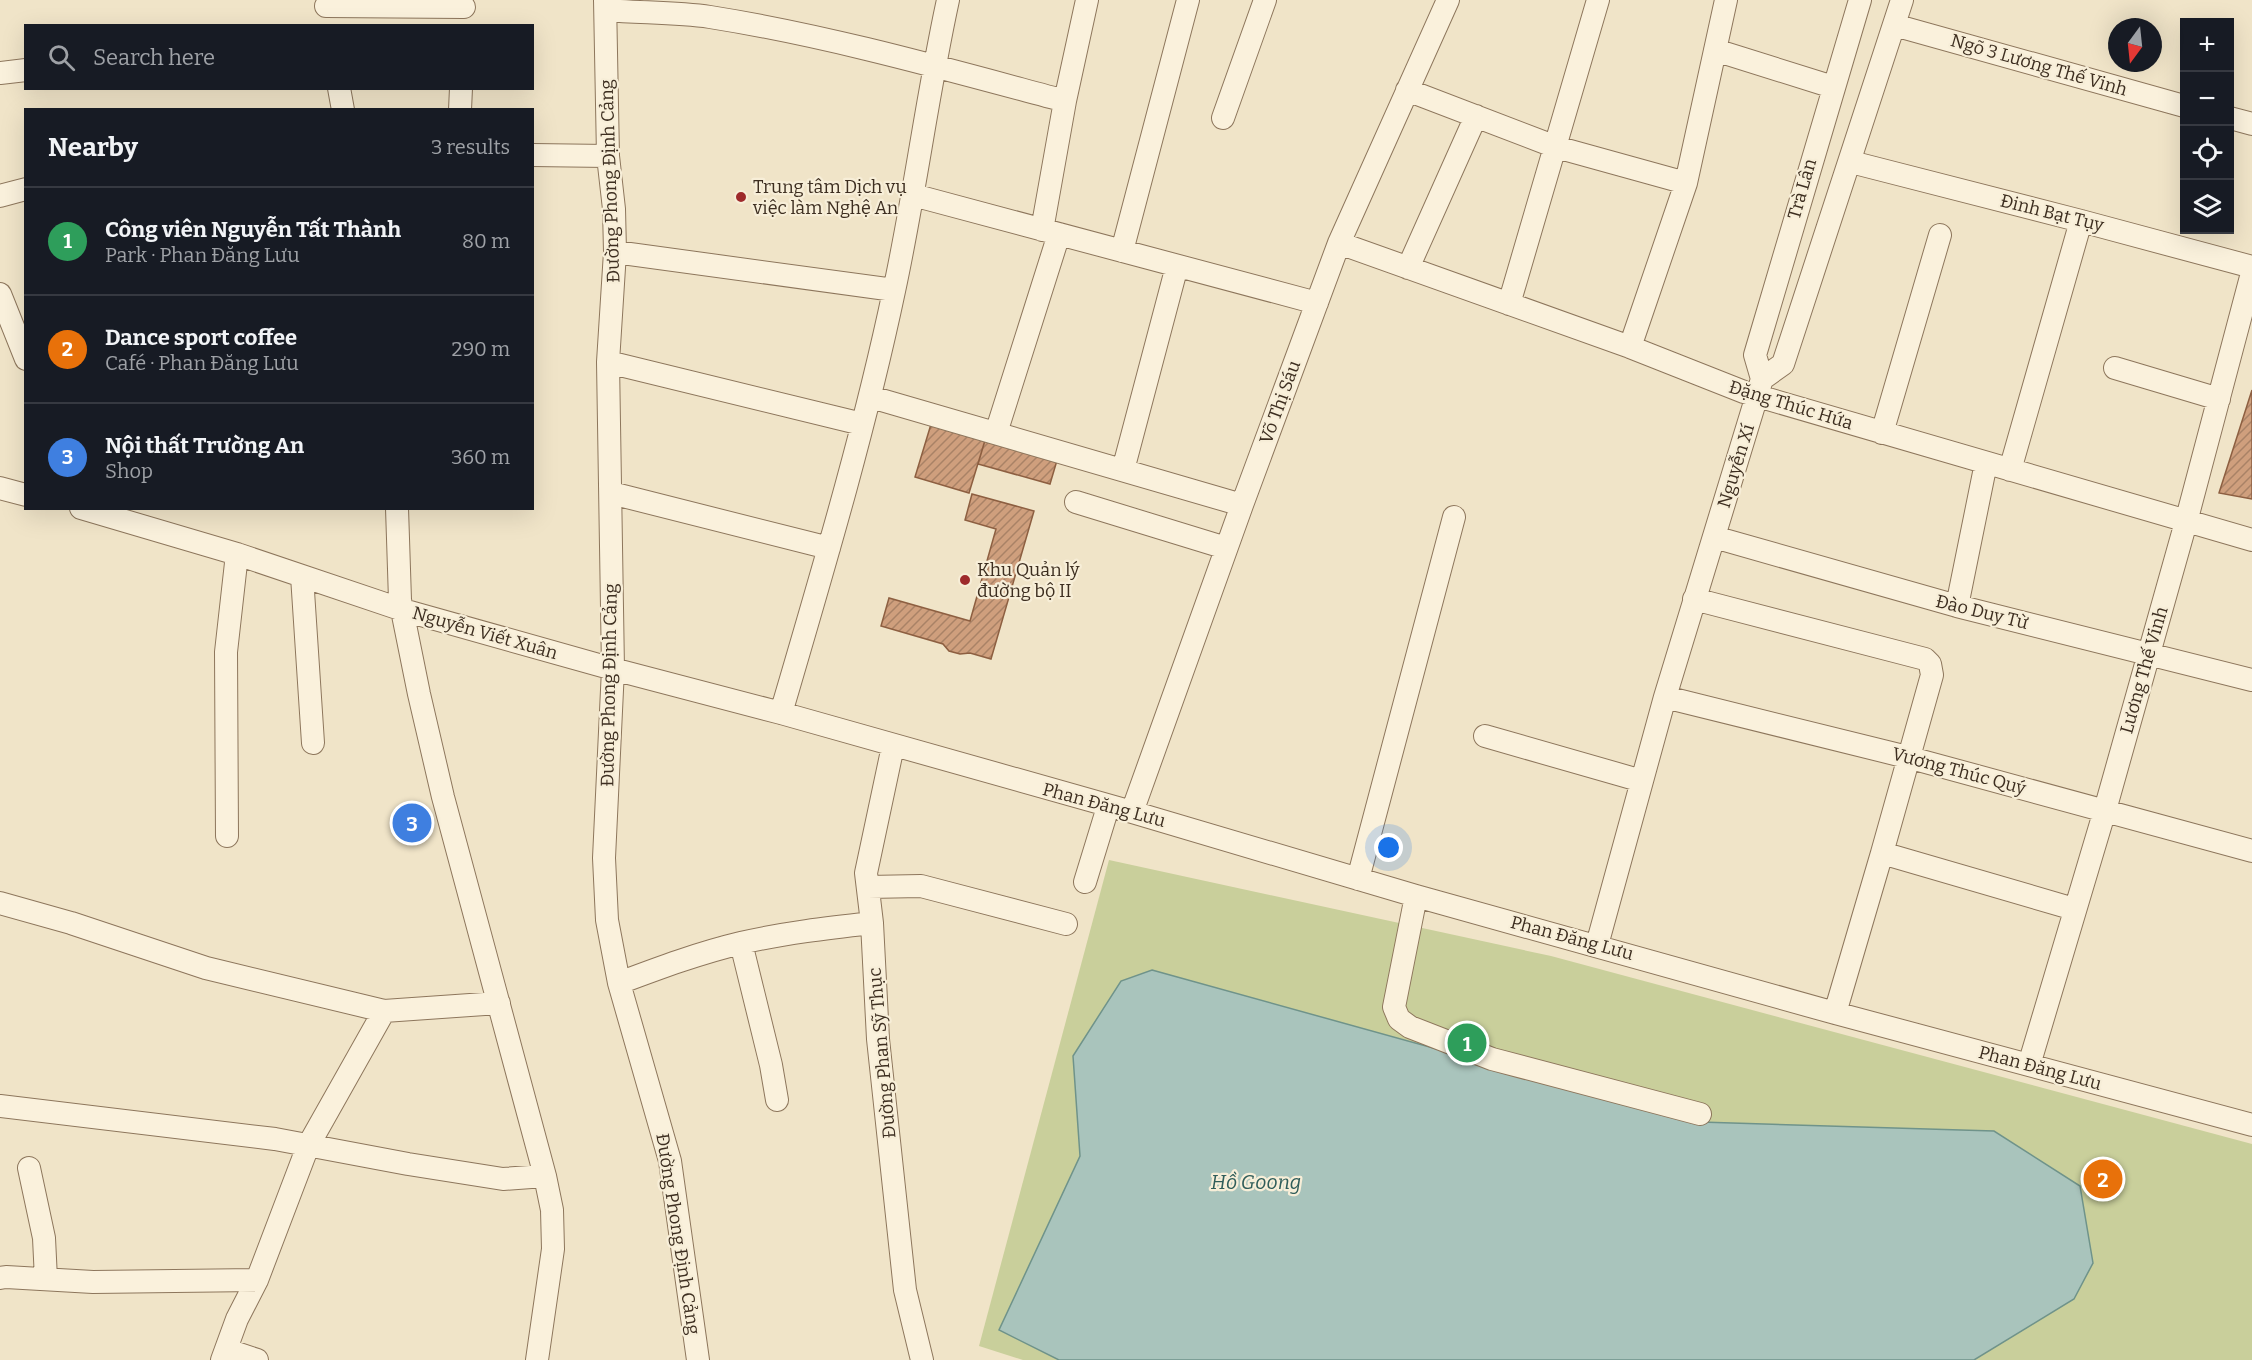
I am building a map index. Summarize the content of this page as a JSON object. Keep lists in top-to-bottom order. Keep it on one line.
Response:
{"streets":{"street":["Ngõ 3 Lương Thế Vinh","Đường Phong Định Cảng","Trà Lân","Đinh Bạt Tụy","Võ Thị Sáu","Đặng Thúc Hứa","Nguyễn Xí","Đào Duy Từ","Nguyễn Viết Xuân","Lương Thế Vinh","Vương Thúc Quý","Phan Đăng Lưu","Đường Phan Sỹ Thục"]},"crossings":[["Đường Phong Định Cảng","Nguyễn Viết Xuân"],["Trà Lân","Đặng Thúc Hứa"],["Trà Lân","Nguyễn Xí"],["Võ Thị Sáu","Đặng Thúc Hứa"],["Võ Thị Sáu","Phan Đăng Lưu"],["Đặng Thúc Hứa","Nguyễn Xí"],["Đặng Thúc Hứa","Lương Thế Vinh"],["Nguyễn Xí","Đào Duy Từ"],["Nguyễn Xí","Vương Thúc Quý"],["Nguyễn Xí","Phan Đăng Lưu"],["Đào Duy Từ","Lương Thế Vinh"],["Nguyễn Viết Xuân","Phan Đăng Lưu"],["Nguyễn Viết Xuân","Đường Phan Sỹ Thục"],["Lương Thế Vinh","Vương Thúc Quý"],["Lương Thế Vinh","Phan Đăng Lưu"],["Phan Đăng Lưu","Đường Phan Sỹ Thục"]],"water":["Hồ Goong"],"places":["Trung tâm Dịch vụ việc làm Nghệ An","Khu Quản lý đường bộ II"],"north":"bottom","page":{"map_buttons":["+","−"],"search":"Search here","heading":["Nearby","3 results"],"list":[{"mark":"1","name":"Công viên Nguyễn Tất Thành","note":"Park · Phan Đăng Lưu","value":"80 m"},{"mark":"2","name":"Dance sport coffee","note":"Café · Phan Đăng Lưu","value":"290 m"},{"mark":"3","name":"Nội thất Trường An","note":"Shop","value":"360 m"}],"pins":["3","1","2"]}}
